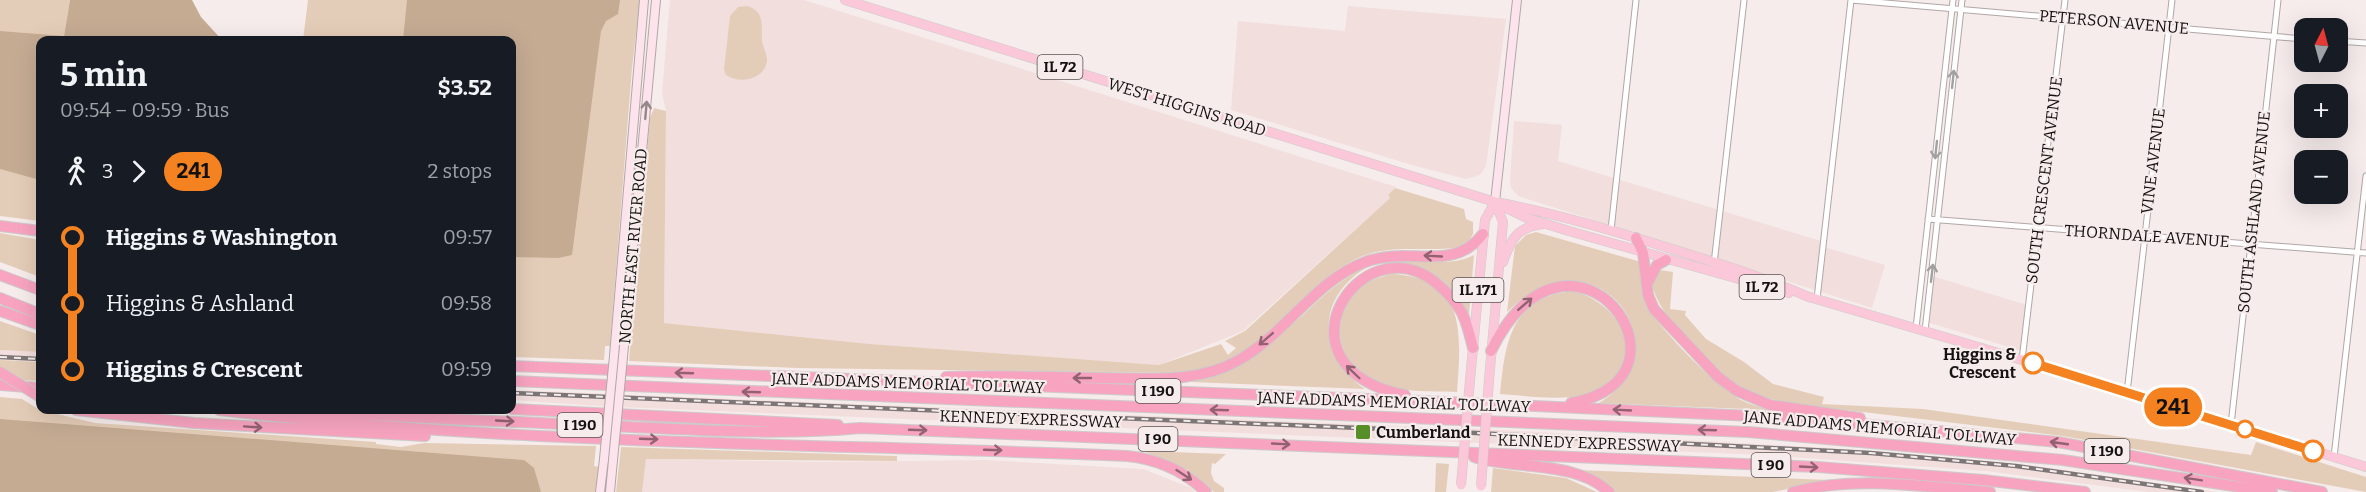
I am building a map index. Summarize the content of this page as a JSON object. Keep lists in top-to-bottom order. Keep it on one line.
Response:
{"streets":{"highway":["JANE ADDAMS MEMORIAL TOLLWAY","I 190","KENNEDY EXPRESSWAY","I 90"],"main road":["IL 72","WEST HIGGINS ROAD","NORTH EAST RIVER ROAD","IL 171"],"street":["PETERSON AVENUE","VINE AVENUE","SOUTH CRESCENT AVENUE","SOUTH ASHLAND AVENUE","THORNDALE AVENUE"]},"crossings":[["PETERSON AVENUE","VINE AVENUE"],["PETERSON AVENUE","SOUTH CRESCENT AVENUE"],["PETERSON AVENUE","SOUTH ASHLAND AVENUE"],["WEST HIGGINS ROAD","VINE AVENUE"],["WEST HIGGINS ROAD","SOUTH CRESCENT AVENUE"],["WEST HIGGINS ROAD","SOUTH ASHLAND AVENUE"],["WEST HIGGINS ROAD","IL 171"],["VINE AVENUE","THORNDALE AVENUE"],["SOUTH CRESCENT AVENUE","THORNDALE AVENUE"],["SOUTH ASHLAND AVENUE","THORNDALE AVENUE"],["KENNEDY EXPRESSWAY","I 90"]],"places":{"other":["Higgins & Crescent"],"transit":["Cumberland"]},"lines":["bus line 241"],"north":"top","page":{"on_map":"241","map_buttons":["+","−"],"heading":["5 min","09:54 – 09:59 · Bus","$3.52"],"legs":["3","241","2 stops"],"list":[{"name":"Higgins & Washington","value":"09:57"},{"name":"Higgins & Ashland","value":"09:58"},{"name":"Higgins & Crescent","value":"09:59"}]}}
